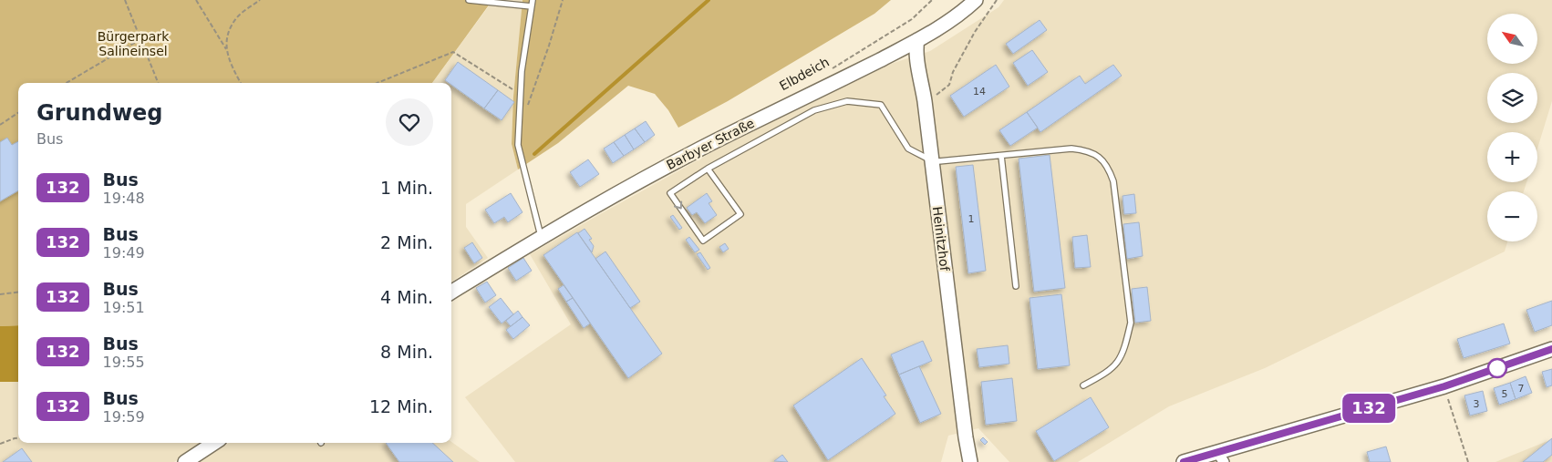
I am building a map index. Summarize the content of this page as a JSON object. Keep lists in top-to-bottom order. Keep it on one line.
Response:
{"streets":{"street":["Barbyer Straße","Heinitzhof"],"path":["Elbdeich"]},"crossings":[["Barbyer Straße","Heinitzhof"]],"parks":["Bürgerpark Salineinsel"],"lines":["bus line 132"],"house_numbers":["14","1","7","5","3"],"north":"top left","page":{"on_map":"132","map_buttons":["+","−"],"heading":["Grundweg","Bus"],"list":[{"mark":"132","name":"Bus","note":"19:48","value":"1 Min."},{"mark":"132","name":"Bus","note":"19:49","value":"2 Min."},{"mark":"132","name":"Bus","note":"19:51","value":"4 Min."},{"mark":"132","name":"Bus","note":"19:55","value":"8 Min."},{"mark":"132","name":"Bus","note":"19:59","value":"12 Min."}]}}
